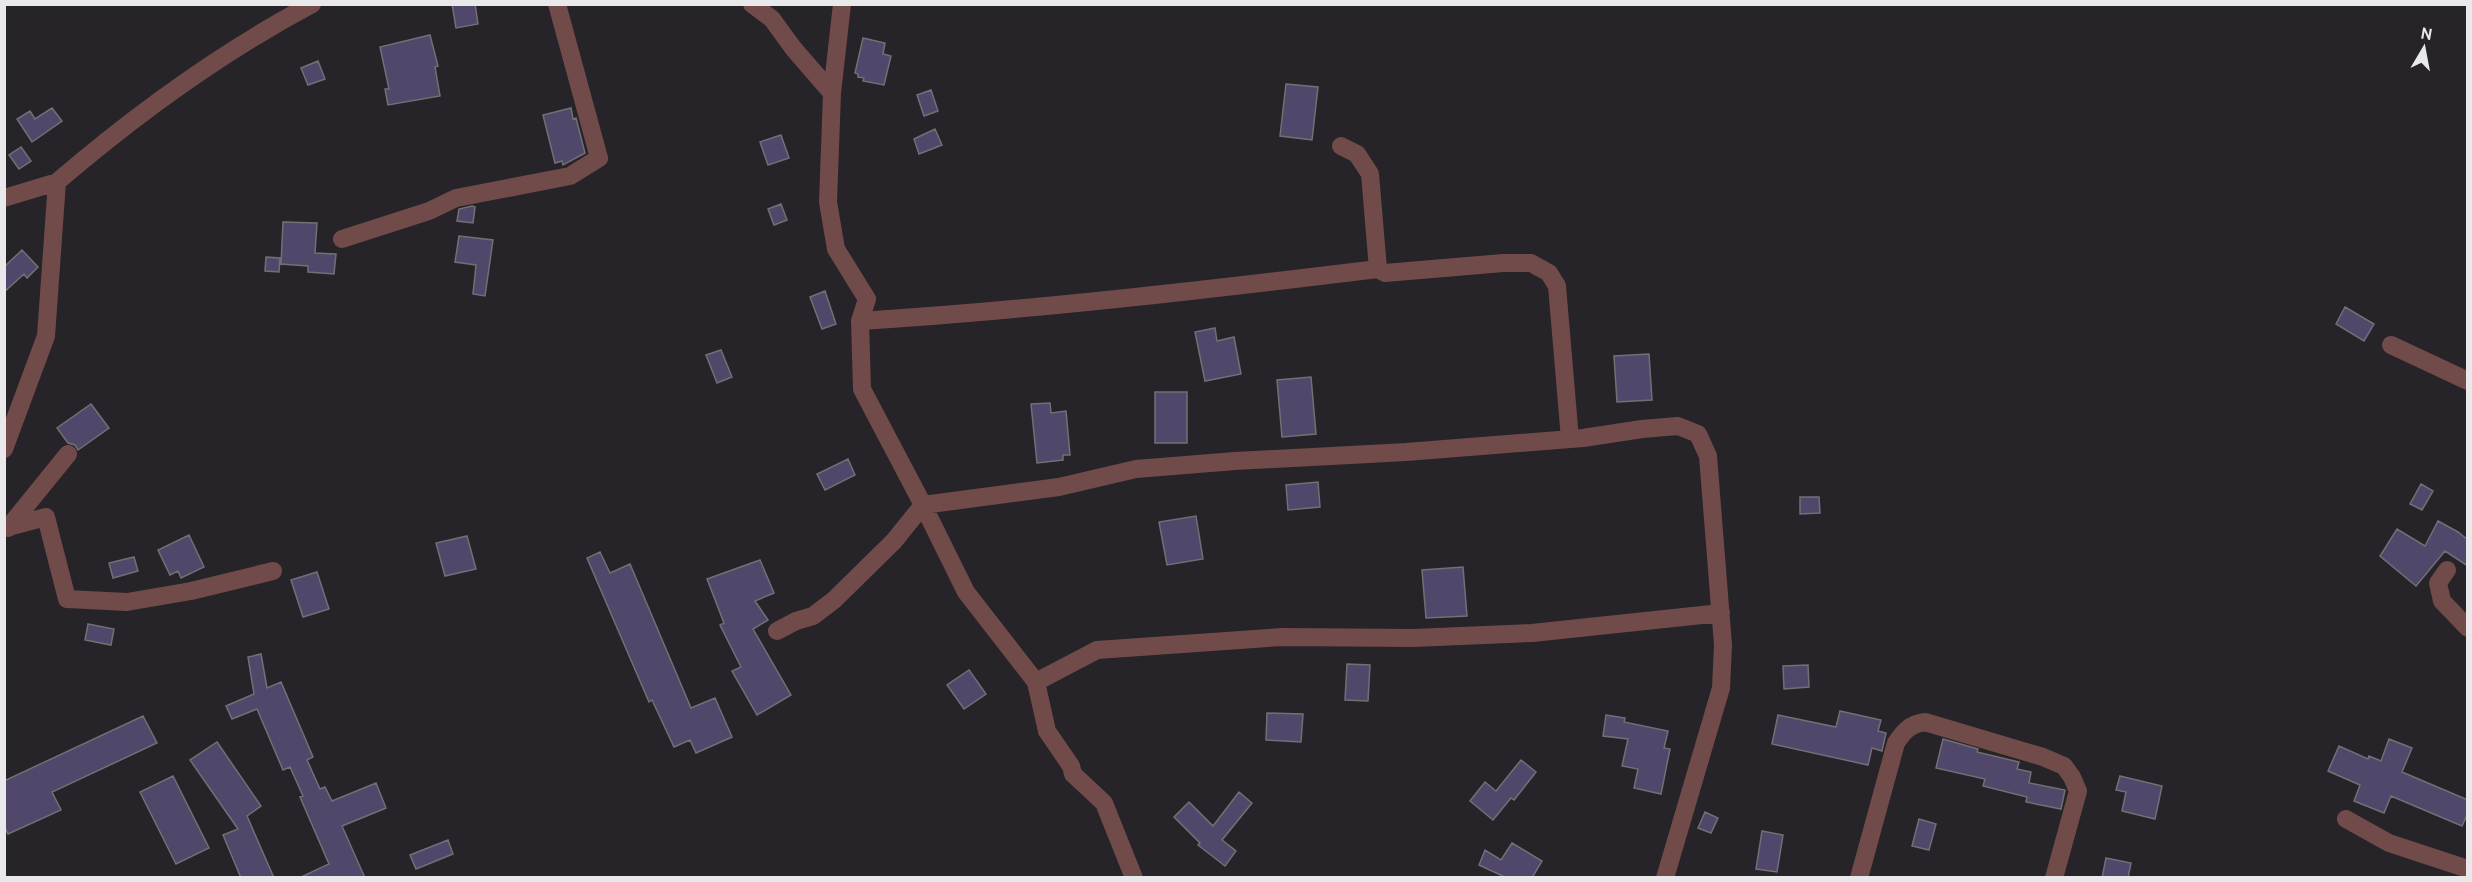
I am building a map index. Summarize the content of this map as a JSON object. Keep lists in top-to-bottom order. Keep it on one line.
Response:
{"north":"top"}
